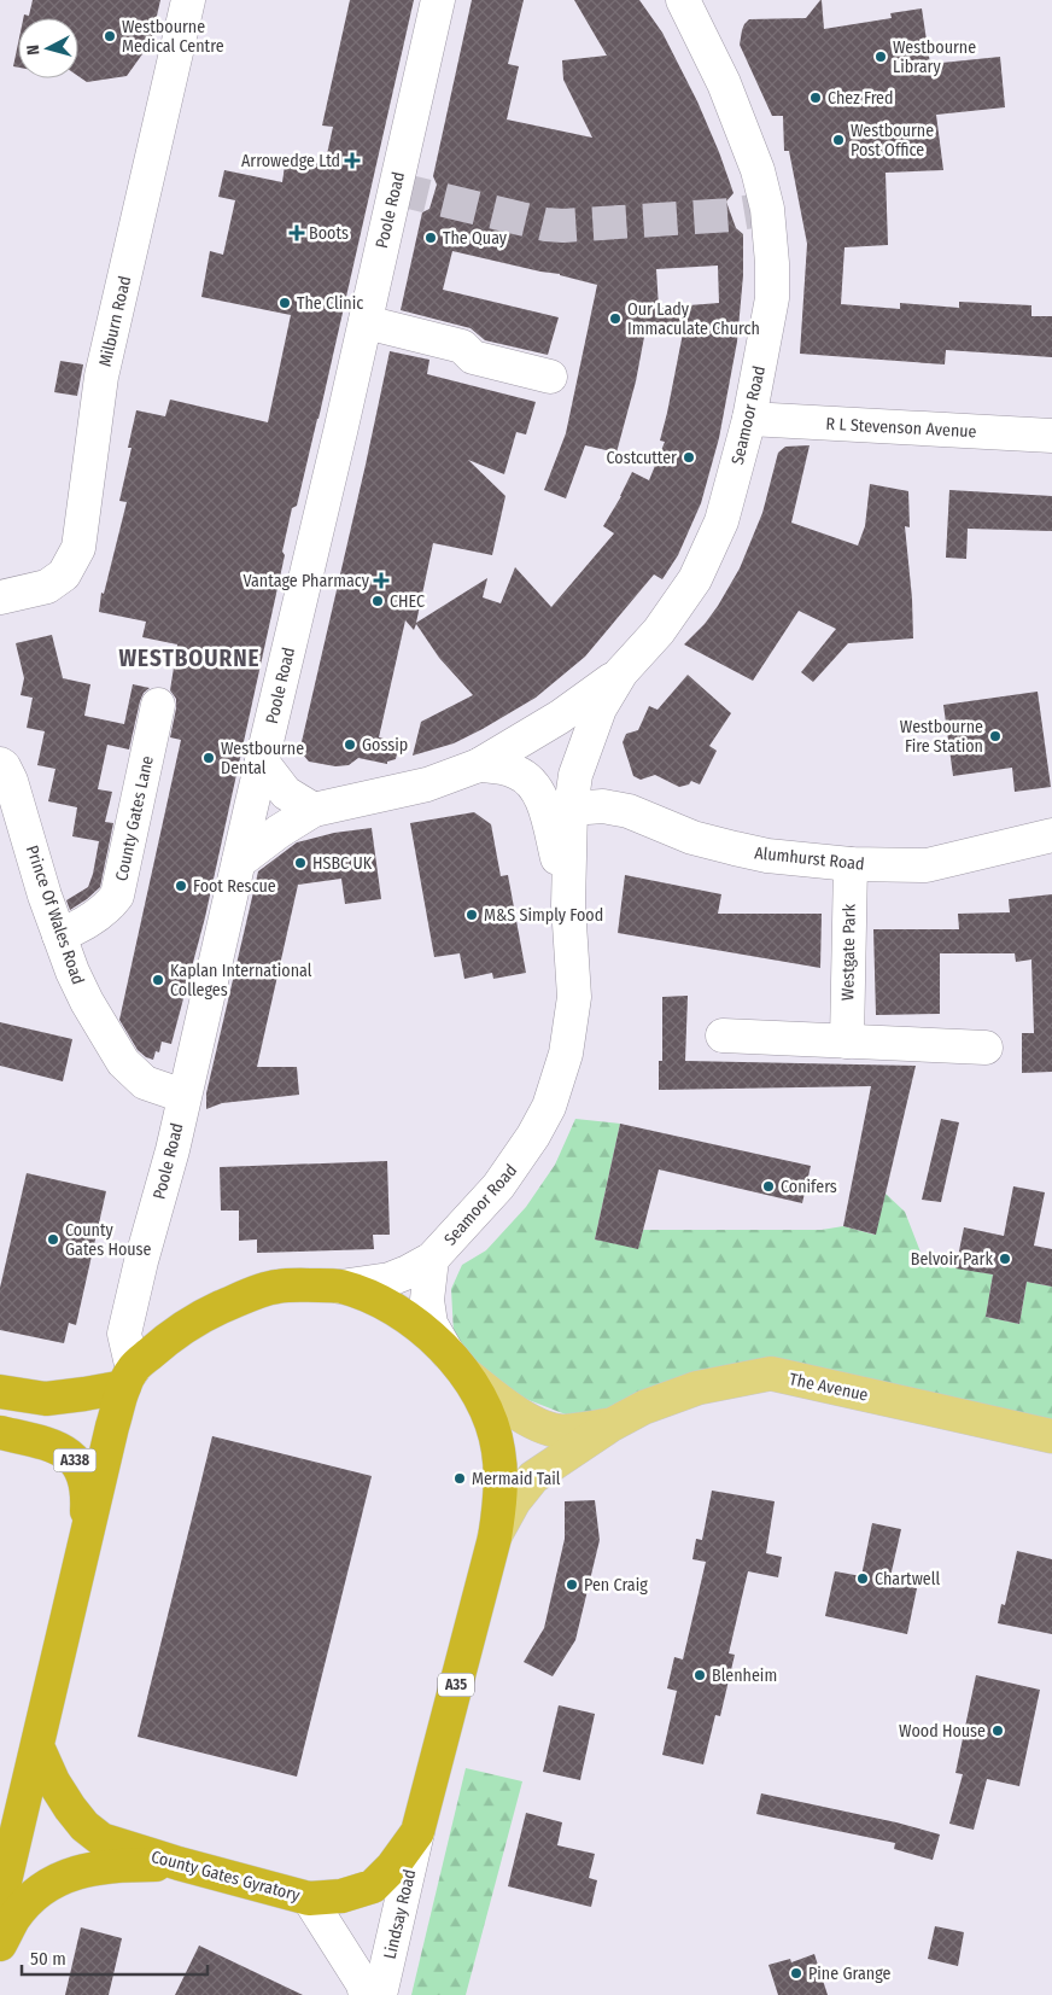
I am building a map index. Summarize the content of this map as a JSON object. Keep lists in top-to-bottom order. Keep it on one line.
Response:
{"streets":{"highway":["A338","A35","County Gates Gyratory"],"main road":["The Avenue"],"street":["Poole Road","Milburn Road","Seamoor Road","R L Stevenson Avenue","County Gates Lane","Alumhurst Road","Prince Of Wales Road","Westgate Park","Lindsay Road"]},"crossings":[["Poole Road","Seamoor Road"],["Poole Road","Prince Of Wales Road"],["Poole Road","County Gates Gyratory"],["Seamoor Road","R L Stevenson Avenue"],["Seamoor Road","Alumhurst Road"],["Seamoor Road","The Avenue"],["Seamoor Road","County Gates Gyratory"],["County Gates Lane","Prince Of Wales Road"],["Alumhurst Road","Westgate Park"],["The Avenue","County Gates Gyratory"],["A35","County Gates Gyratory"],["County Gates Gyratory","Lindsay Road"]],"districts":["WESTBOURNE"],"places":{"other":["Westbourne Medical Centre","Westbourne Library","Chez Fred","Westbourne Post Office","The Quay","The Clinic","Our Lady Immaculate Church","Costcutter","CHEC","Westbourne Fire Station","Gossip","Westbourne Dental","HSBC UK","Foot Rescue","M&S Simply Food","Kaplan International Colleges","Conifers","County Gates House","Belvoir Park","Mermaid Tail","Chartwell","Pen Craig","Blenheim","Wood House","Pine Grange"],"health":["Arrowedge Ltd","Boots","Vantage Pharmacy"]},"scale_bar":"50 m","north":"left"}
